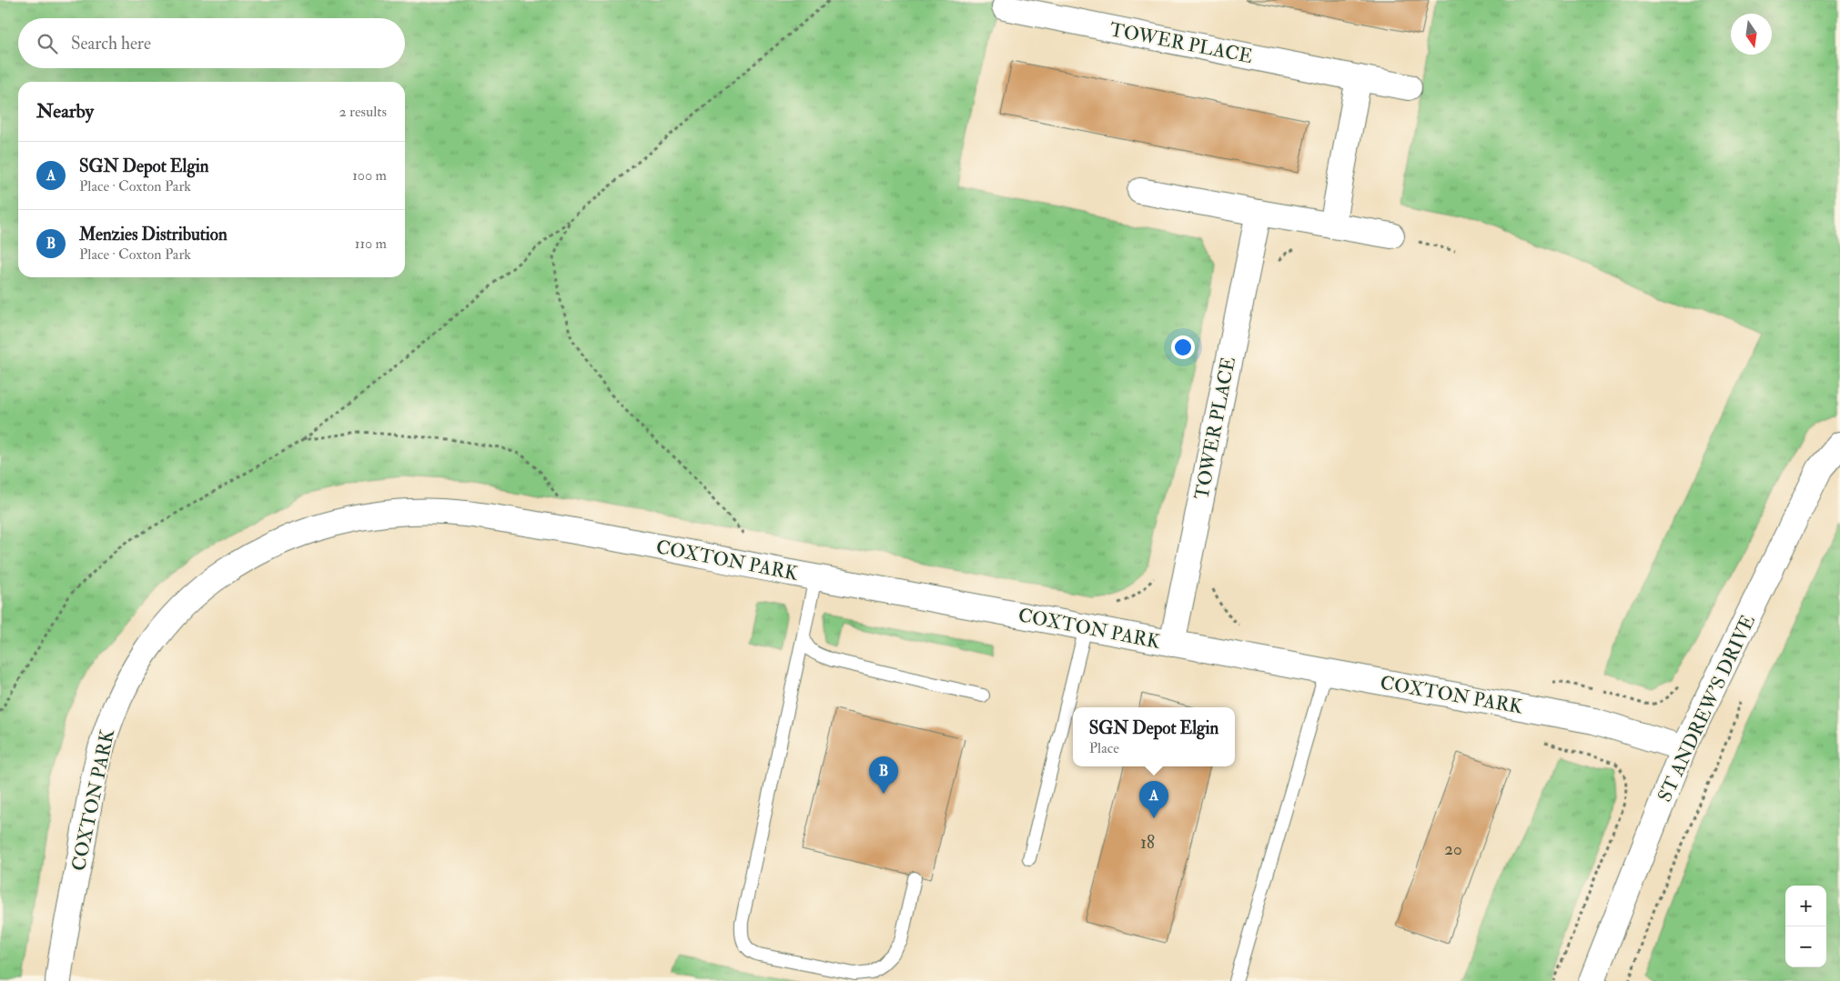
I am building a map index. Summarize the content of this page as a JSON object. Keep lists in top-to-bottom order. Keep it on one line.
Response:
{"streets":{"street":["TOWER PLACE","COXTON PARK","ST ANDREW'S DRIVE"]},"crossings":[["TOWER PLACE","COXTON PARK"],["COXTON PARK","ST ANDREW'S DRIVE"]],"house_numbers":["18","20"],"north":"bottom","page":{"search":"Search here","heading":["Nearby","2 results"],"list":[{"mark":"A","name":"SGN Depot Elgin","note":"Place · Coxton Park","value":"100 m"},{"mark":"B","name":"Menzies Distribution","note":"Place · Coxton Park","value":"110 m"}],"popup":["SGN Depot Elgin","Place"],"pins":["B","A"],"map_buttons":["+","−"]}}
